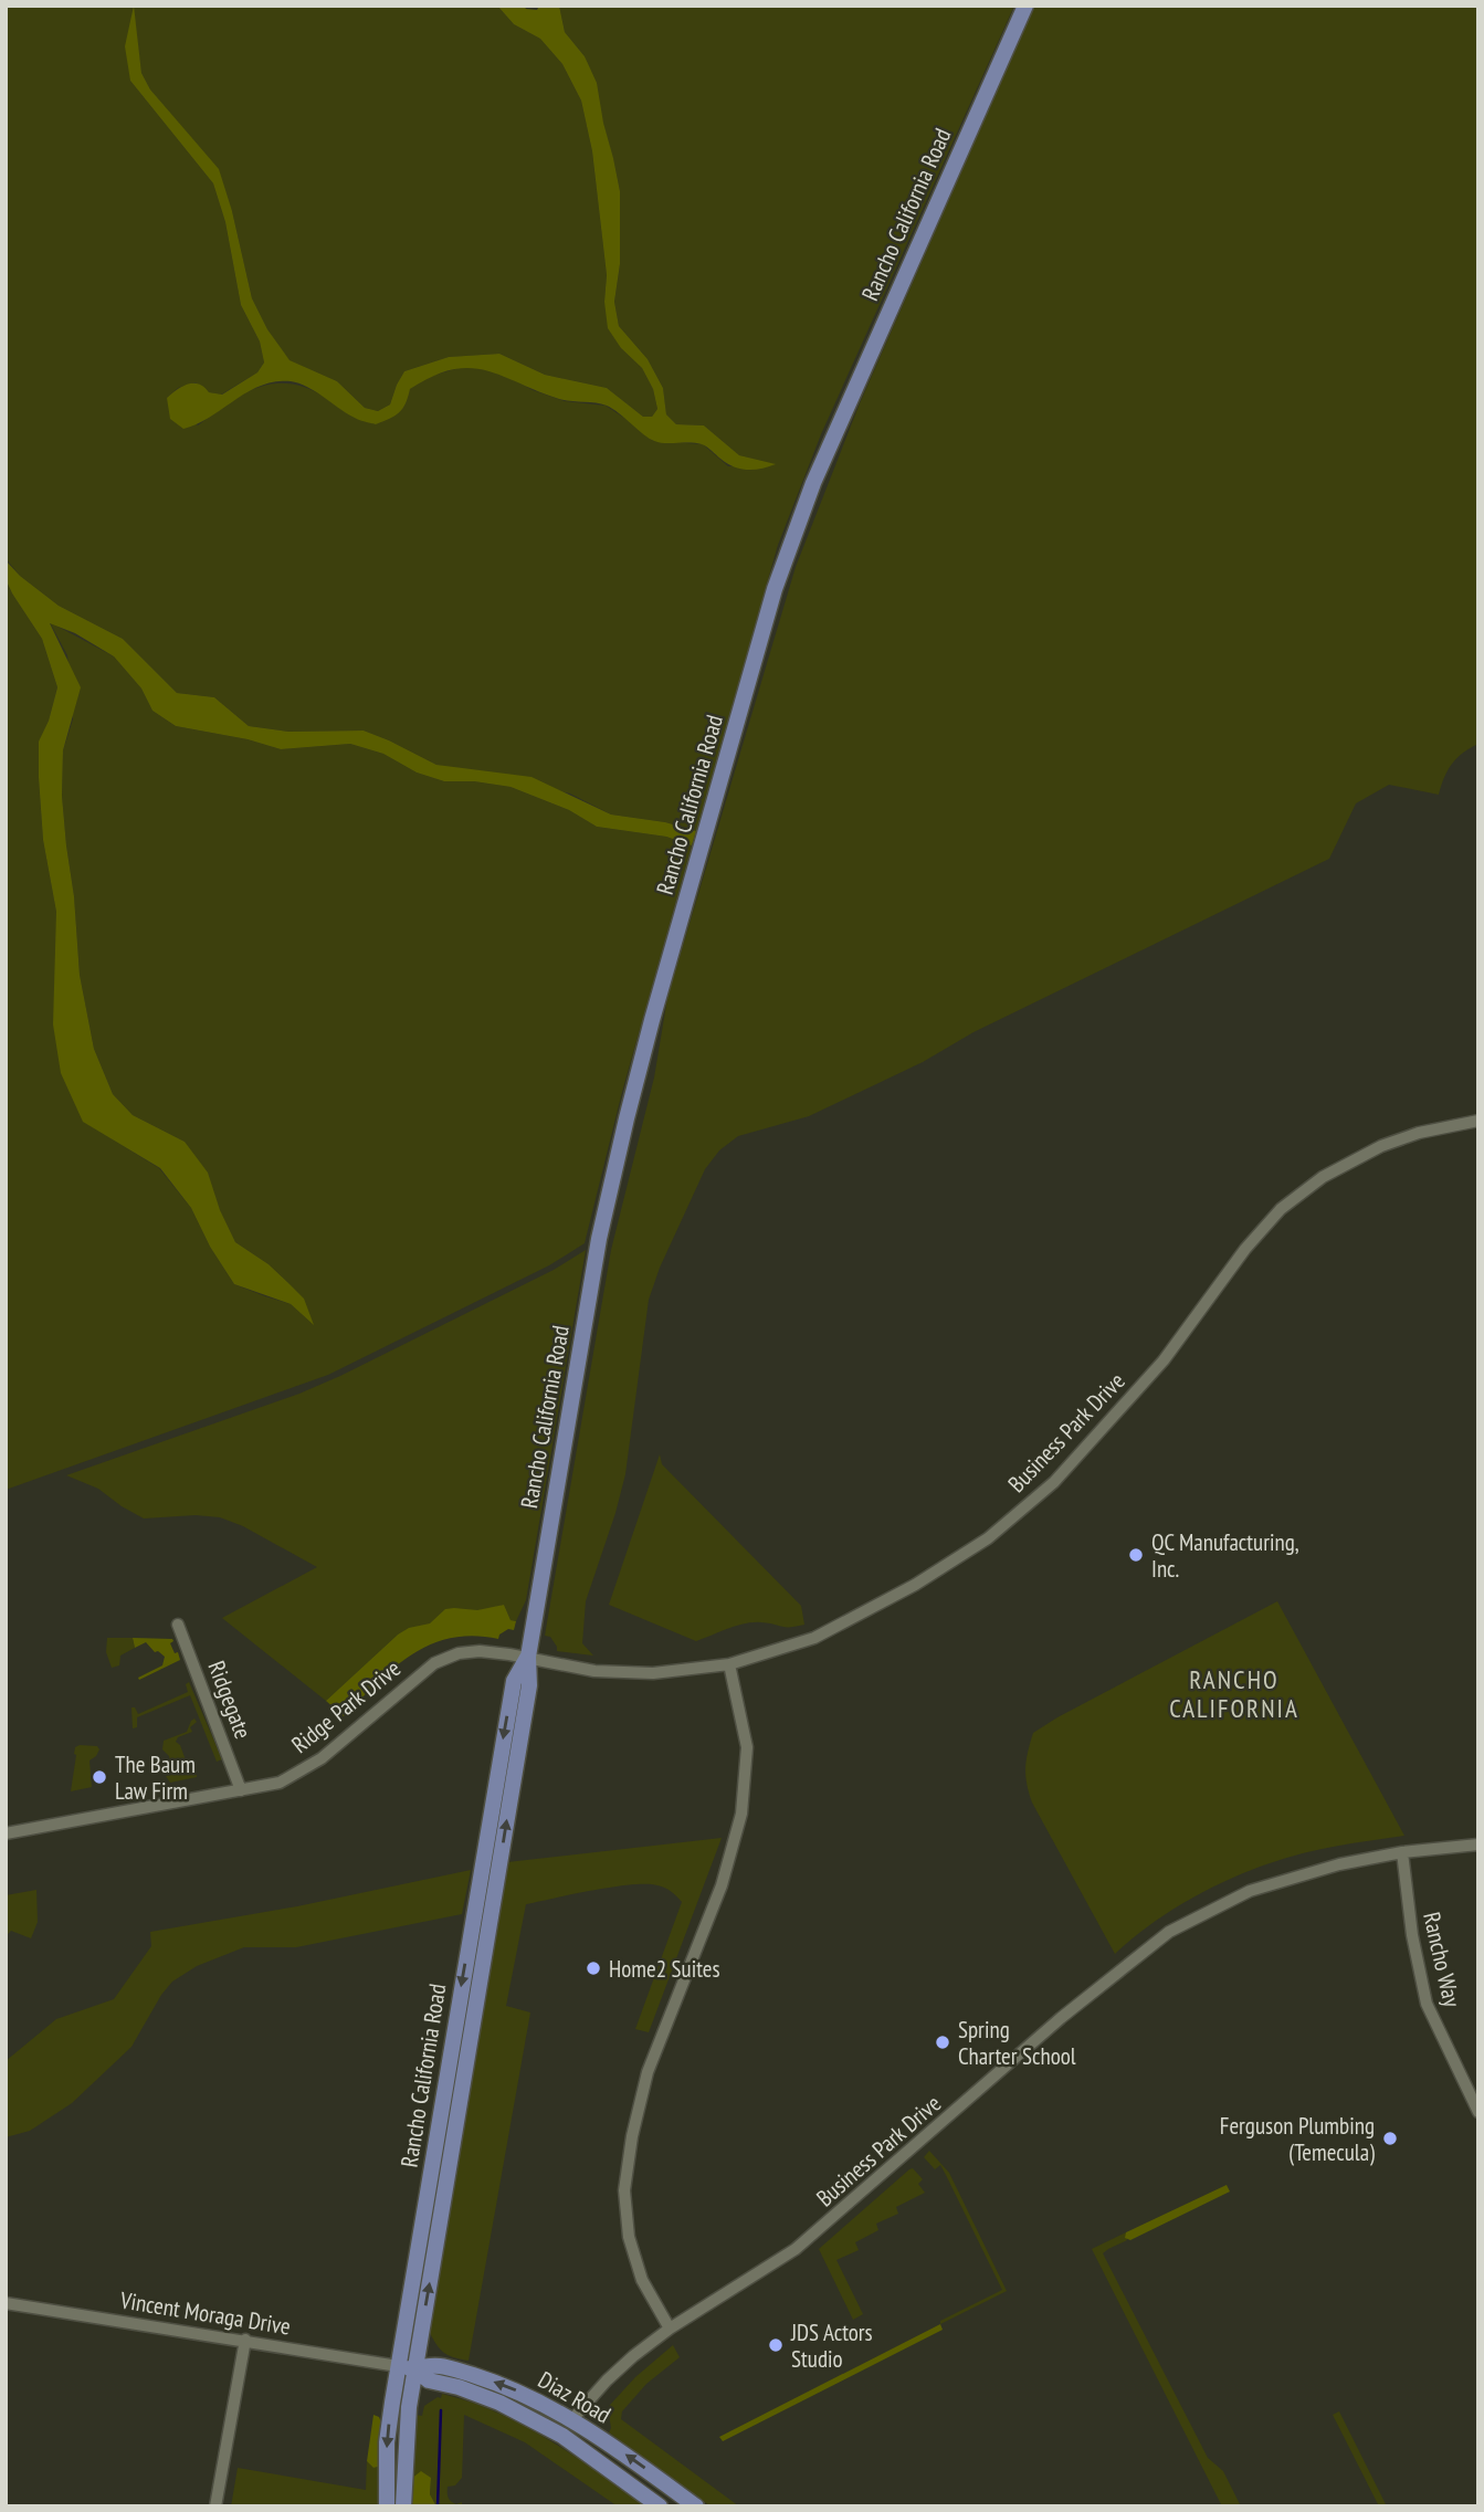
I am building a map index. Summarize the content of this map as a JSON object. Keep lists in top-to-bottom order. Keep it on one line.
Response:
{"streets":{"main road":["Rancho California Road","Diaz Road"],"street":["Business Park Drive","Ridgegate","Ridge Park Drive","Rancho Way","Vincent Moraga Drive"]},"crossings":[["Rancho California Road","Business Park Drive"],["Rancho California Road","Ridge Park Drive"],["Rancho California Road","Vincent Moraga Drive"],["Rancho California Road","Diaz Road"],["Business Park Drive","Ridge Park Drive"],["Business Park Drive","Rancho Way"],["Business Park Drive","Diaz Road"],["Ridgegate","Ridge Park Drive"],["Vincent Moraga Drive","Diaz Road"]],"districts":["RANCHO CALIFORNIA"],"places":["QC Manufacturing, Inc.","The Baum Law Firm","Home2 Suites","Spring Charter School","Ferguson Plumbing (Temecula)","JDS Actors Studio"]}
